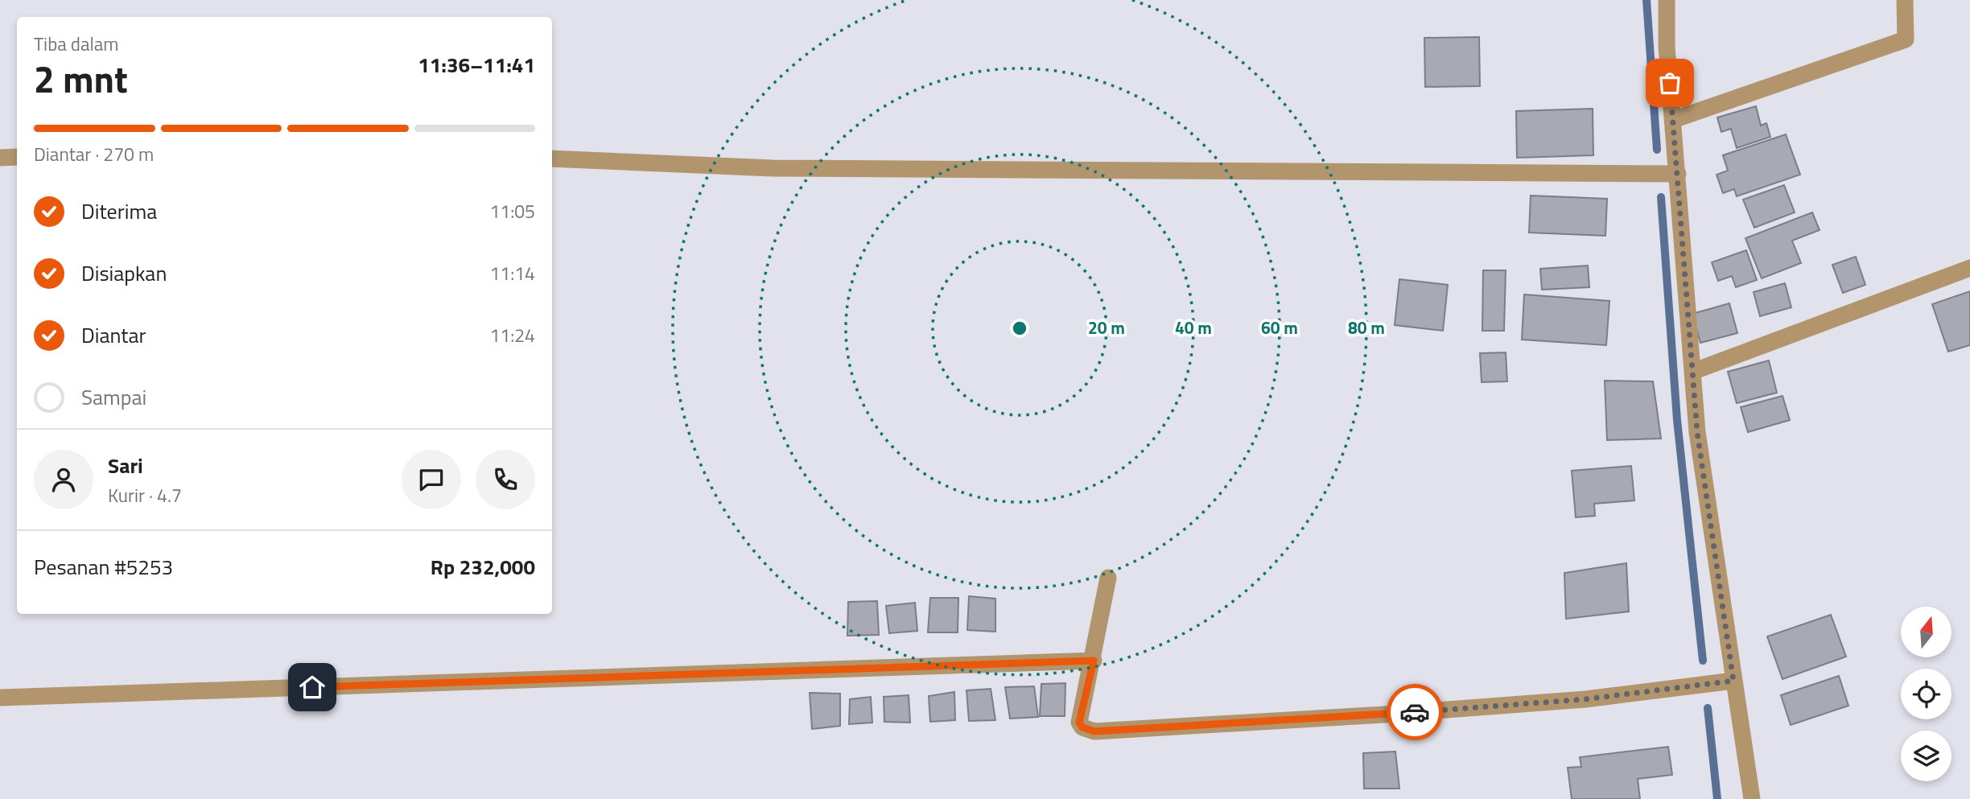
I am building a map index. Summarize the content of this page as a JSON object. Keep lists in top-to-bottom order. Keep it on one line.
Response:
{"north":"top","page":{"heading":["2 mnt","Tiba dalam","11:36–11:41"],"panel":["Sari","Kurir · 4.7","Pesanan #5253","Rp 232,000"],"bar":"Diantar · 270 m","list":[["Diterima","11:05"],["Disiapkan","11:14"],["Diantar","11:24"],"Sampai"]},"rings":["20 m","40 m","60 m","80 m"]}
